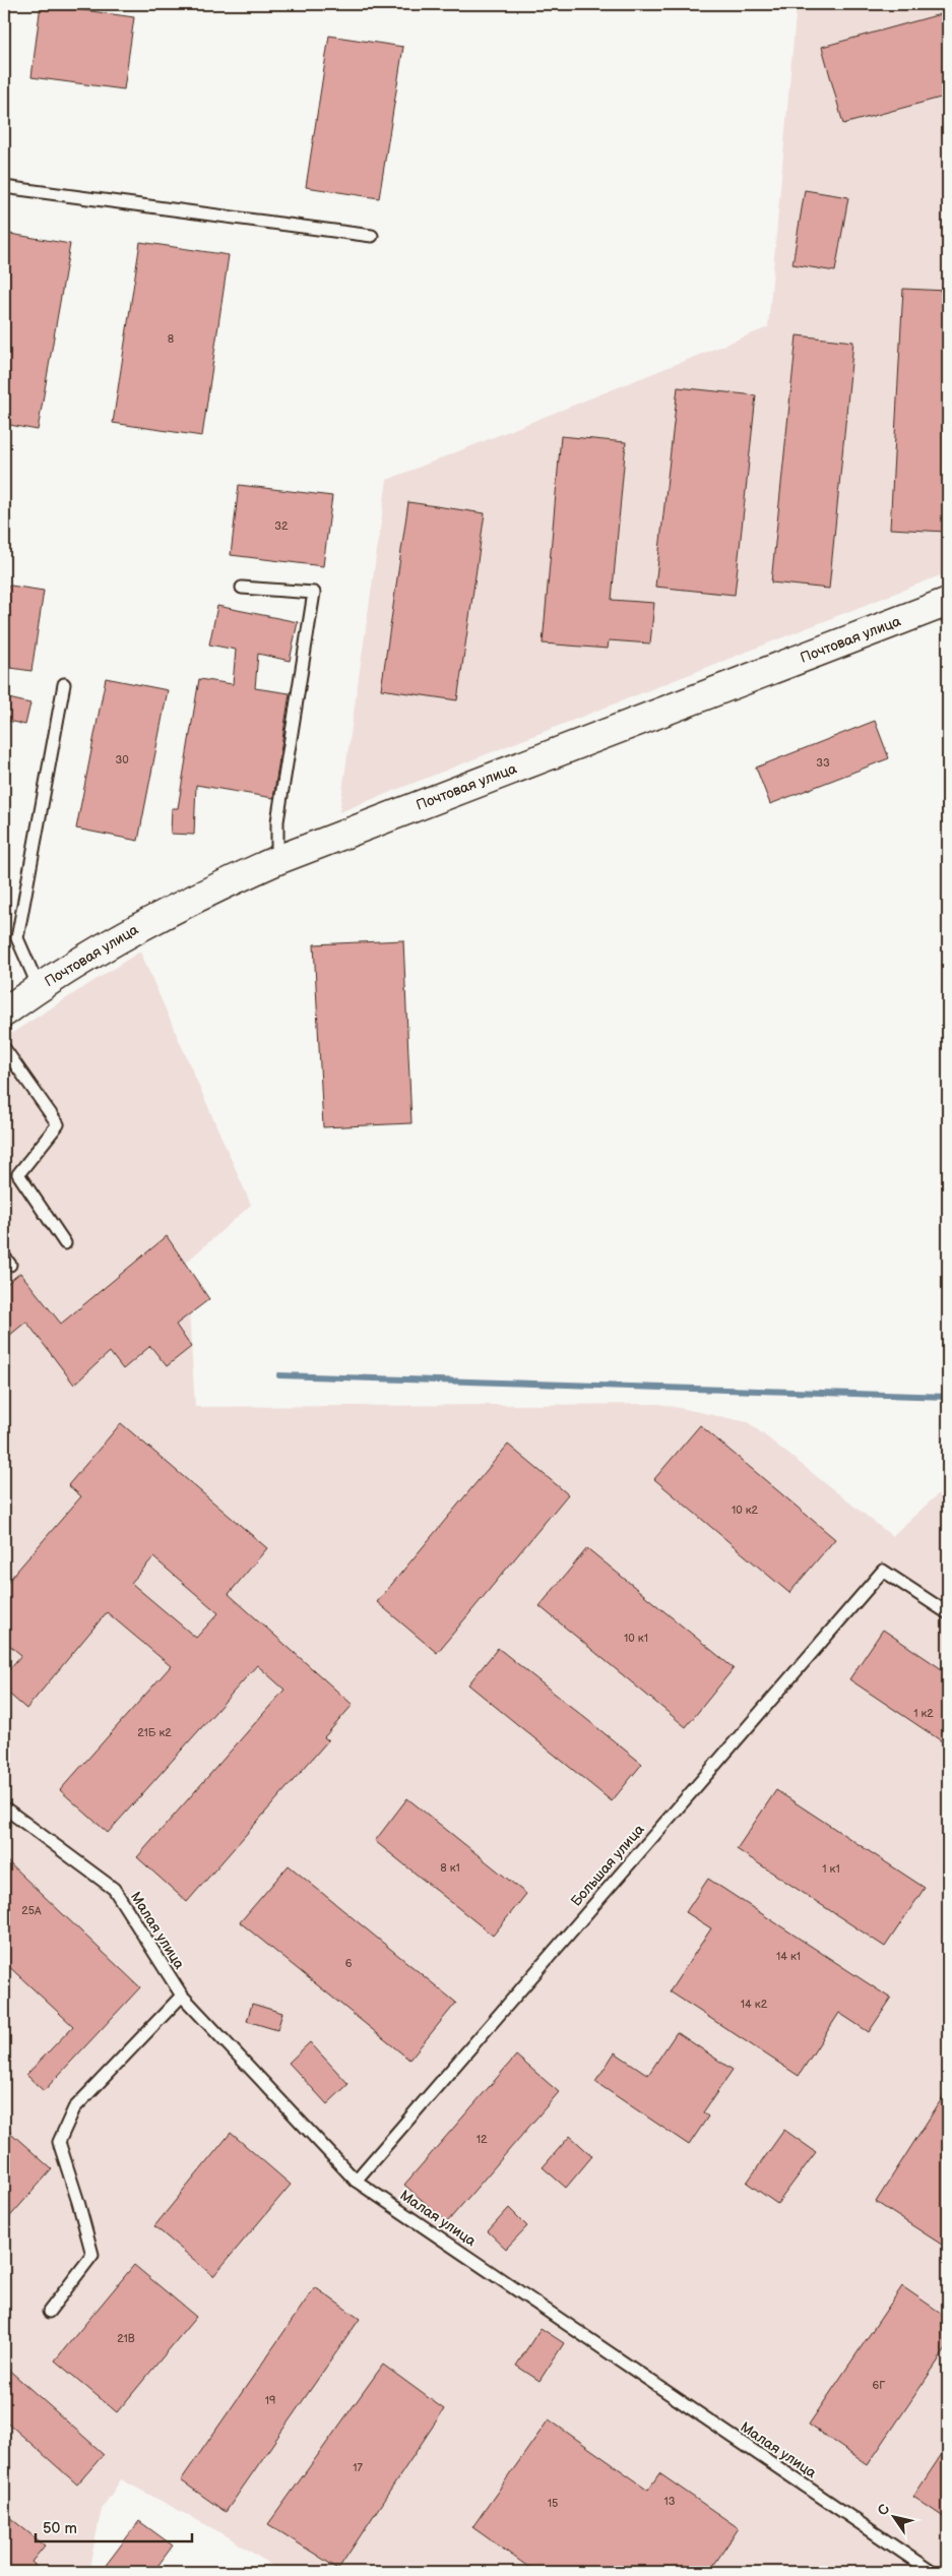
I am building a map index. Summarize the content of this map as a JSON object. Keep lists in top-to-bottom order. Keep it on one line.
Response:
{"streets":{"street":["Почтовая улица"],"lane":["Большая улица","Малая улица"]},"crossings":[["Большая улица","Малая улица"]],"house_numbers":["8","32","30","33","10 к2","10 к1","1 к2","21Б к2","8 к1","1 к1","25А","14 к1","6","14 к2","12","21В","6Г","19","17","13","15"],"scale_bar":"50 m","north":"top left"}
